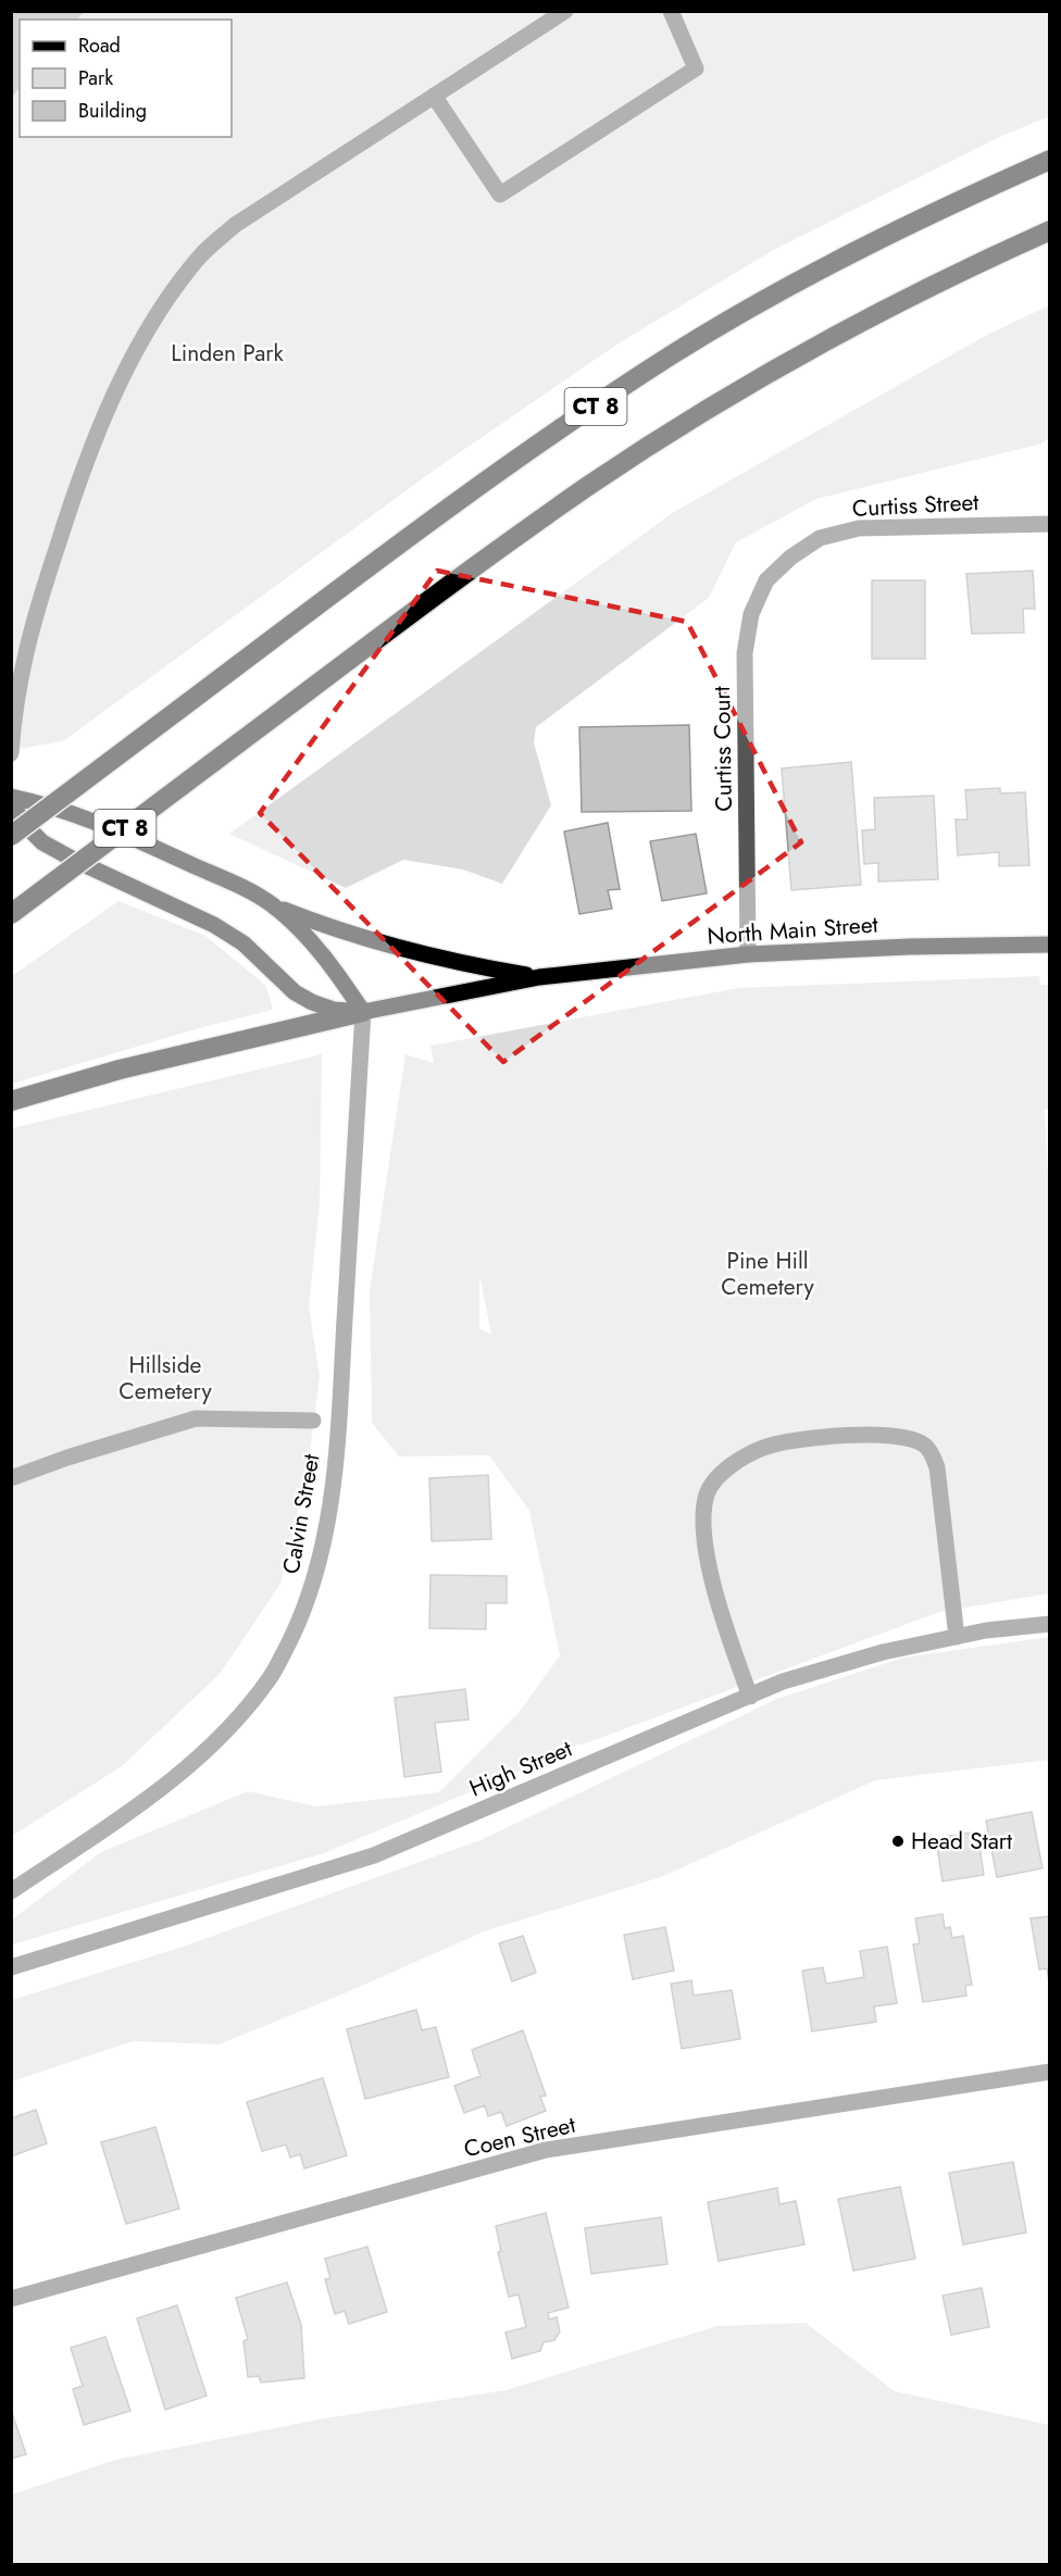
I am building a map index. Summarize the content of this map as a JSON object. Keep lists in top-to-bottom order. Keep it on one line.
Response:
{"streets":{"highway":["CT 8"],"main road":["North Main Street"],"street":["Curtiss Street","Curtiss Court","Calvin Street","High Street","Coen Street"]},"crossings":[["Curtiss Street","Curtiss Court"],["Curtiss Court","North Main Street"],["North Main Street","Calvin Street"]],"parks":["Linden Park","Pine Hill Cemetery","Hillside Cemetery"],"places":["Head Start"],"legend":["Road","Park","Building"]}
